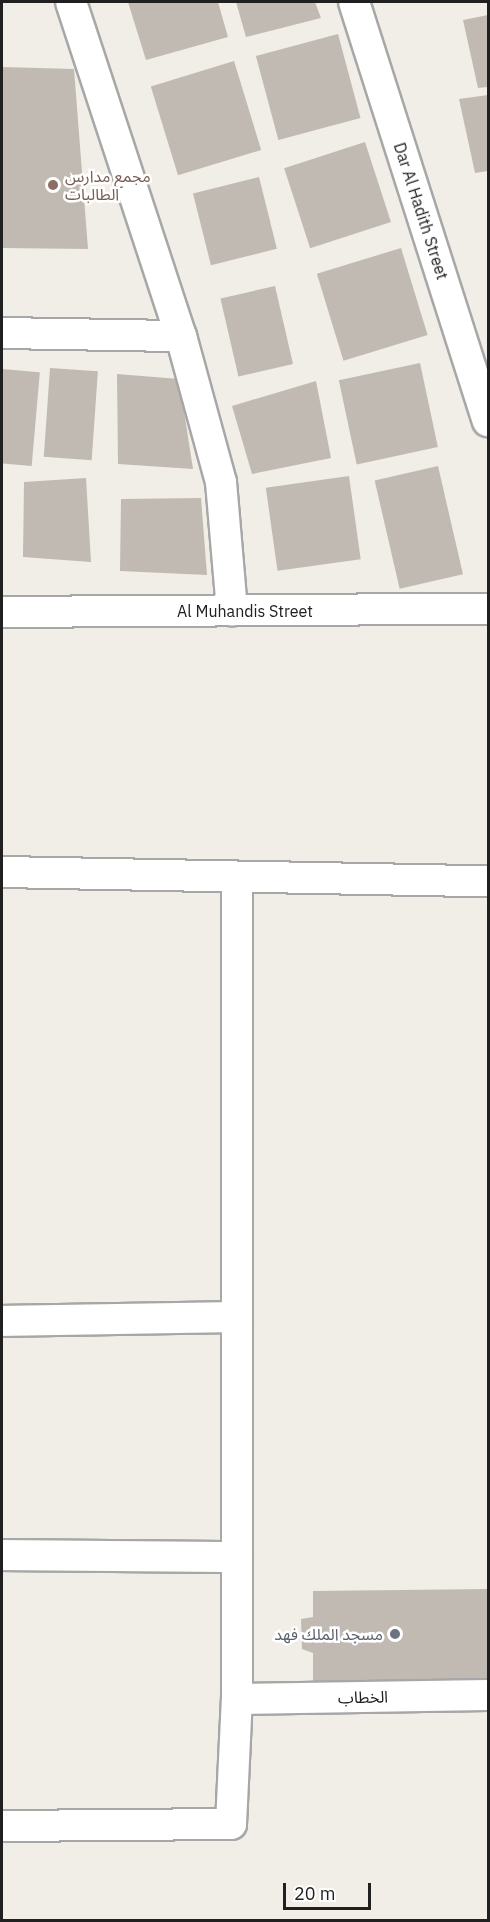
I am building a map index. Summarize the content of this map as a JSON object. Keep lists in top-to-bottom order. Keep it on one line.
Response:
{"streets":{"street":["Dar Al Hadith Street","Al Muhandis Street","الخطاب"]},"places":["مجمع مدارس الطالبات","مسجد الملك فهد"],"scale_bar":"20 m"}
